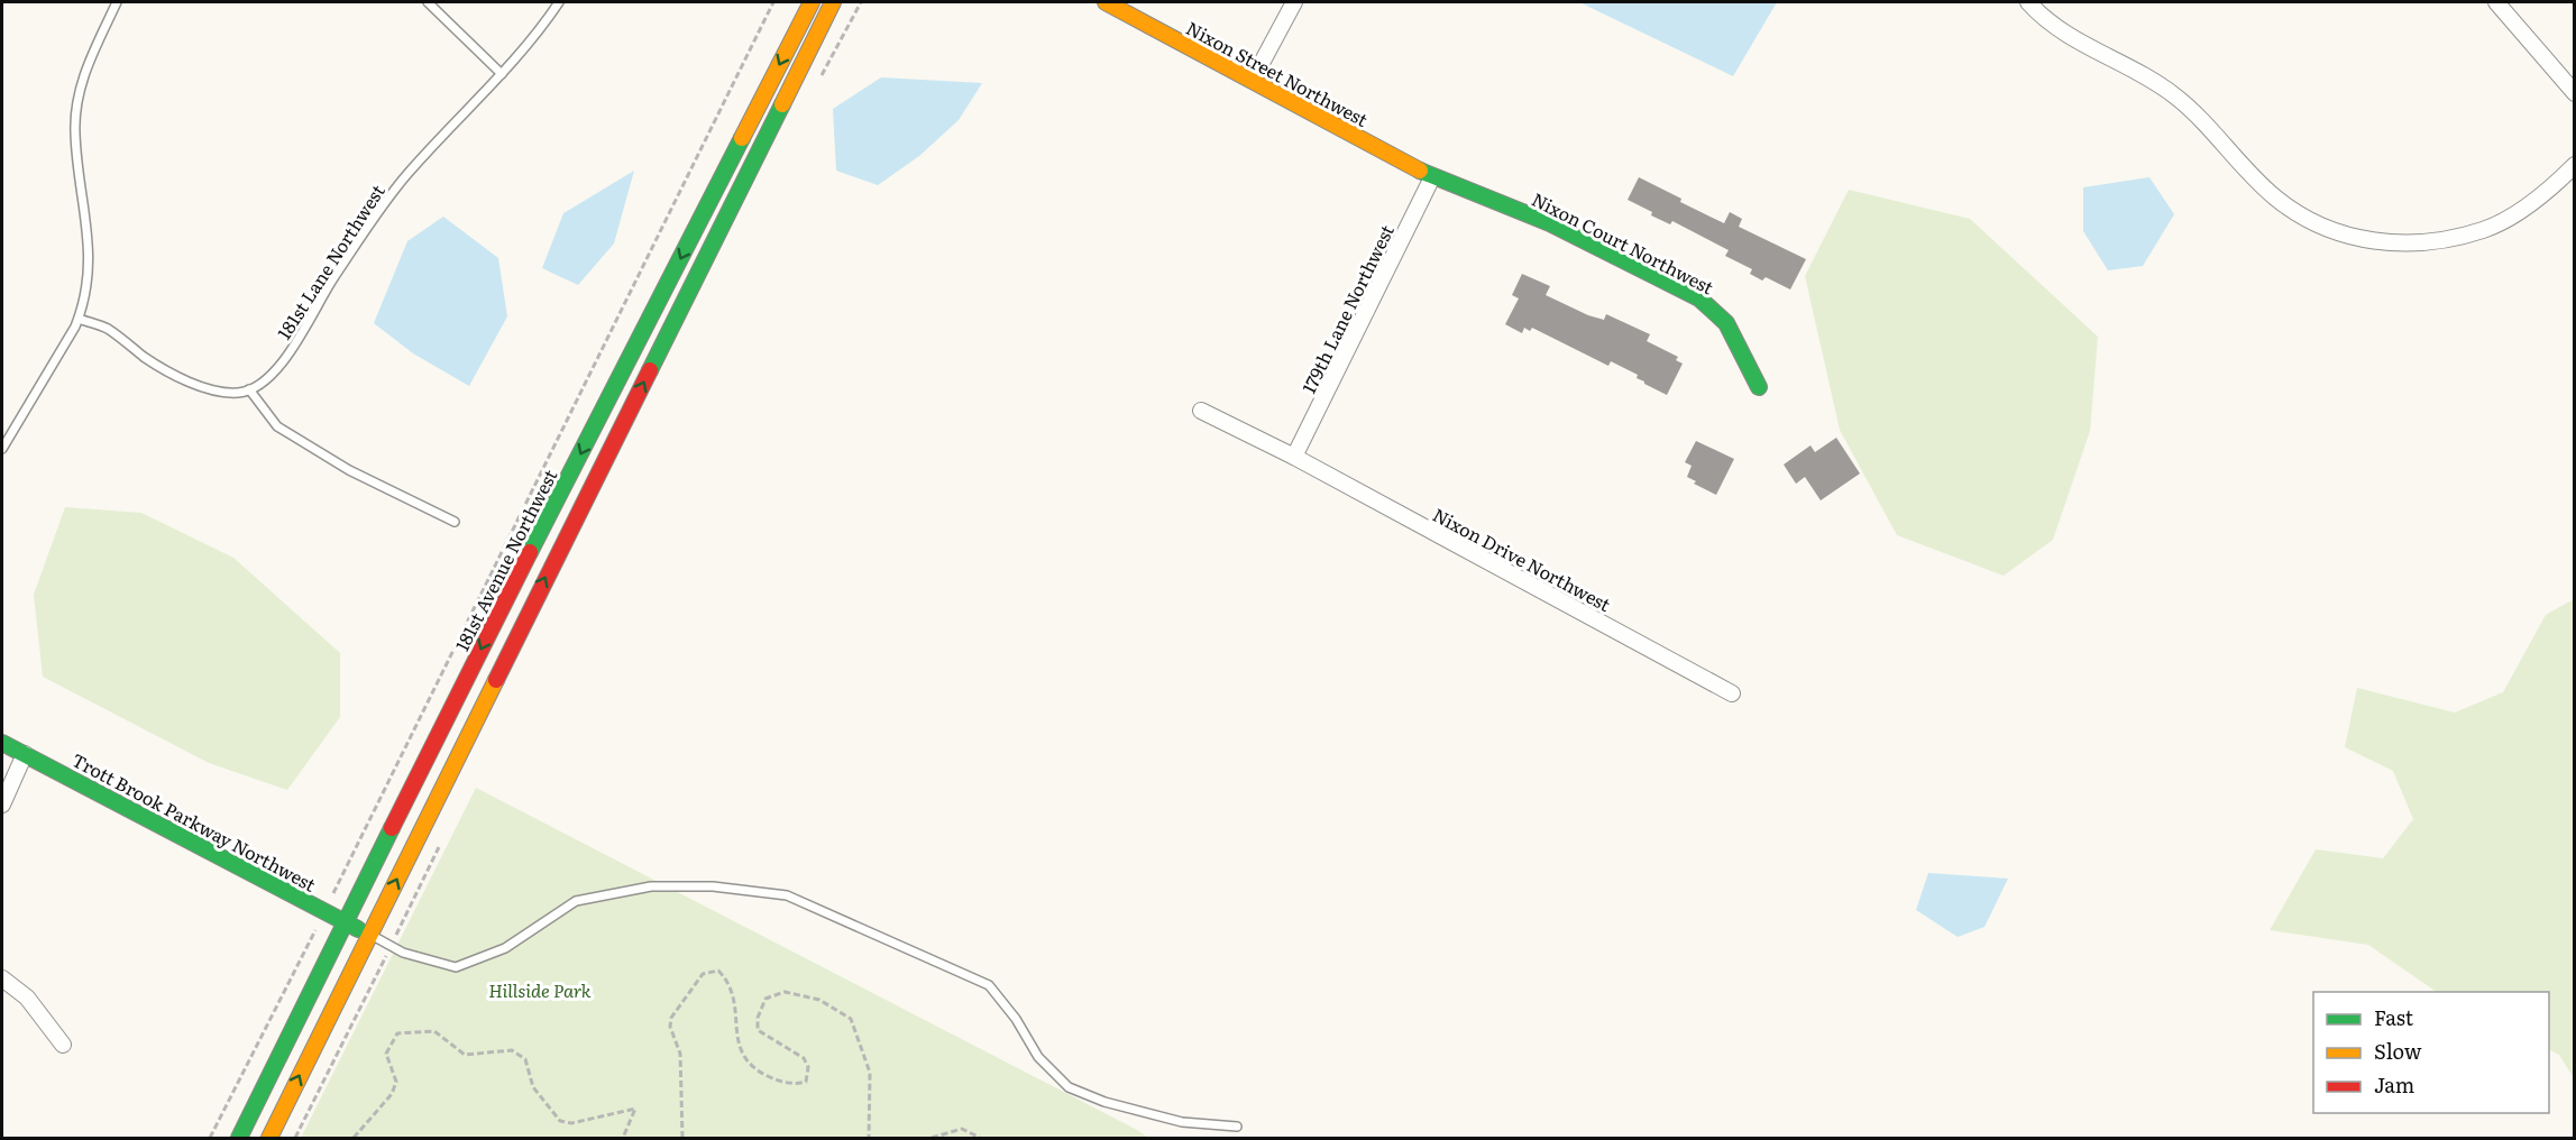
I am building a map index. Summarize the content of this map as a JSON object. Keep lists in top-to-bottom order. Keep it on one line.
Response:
{"streets":{"main road":["Nixon Street Northwest","Nixon Court Northwest","181st Avenue Northwest","Trott Brook Parkway Northwest"],"street":["179th Lane Northwest","Nixon Drive Northwest"],"lane":["181st Lane Northwest"]},"crossings":[["Nixon Street Northwest","Nixon Court Northwest"],["Nixon Street Northwest","179th Lane Northwest"],["Nixon Court Northwest","179th Lane Northwest"],["179th Lane Northwest","Nixon Drive Northwest"],["181st Avenue Northwest","Trott Brook Parkway Northwest"]],"parks":["Hillside Park"],"legend":["Fast","Slow","Jam"]}
